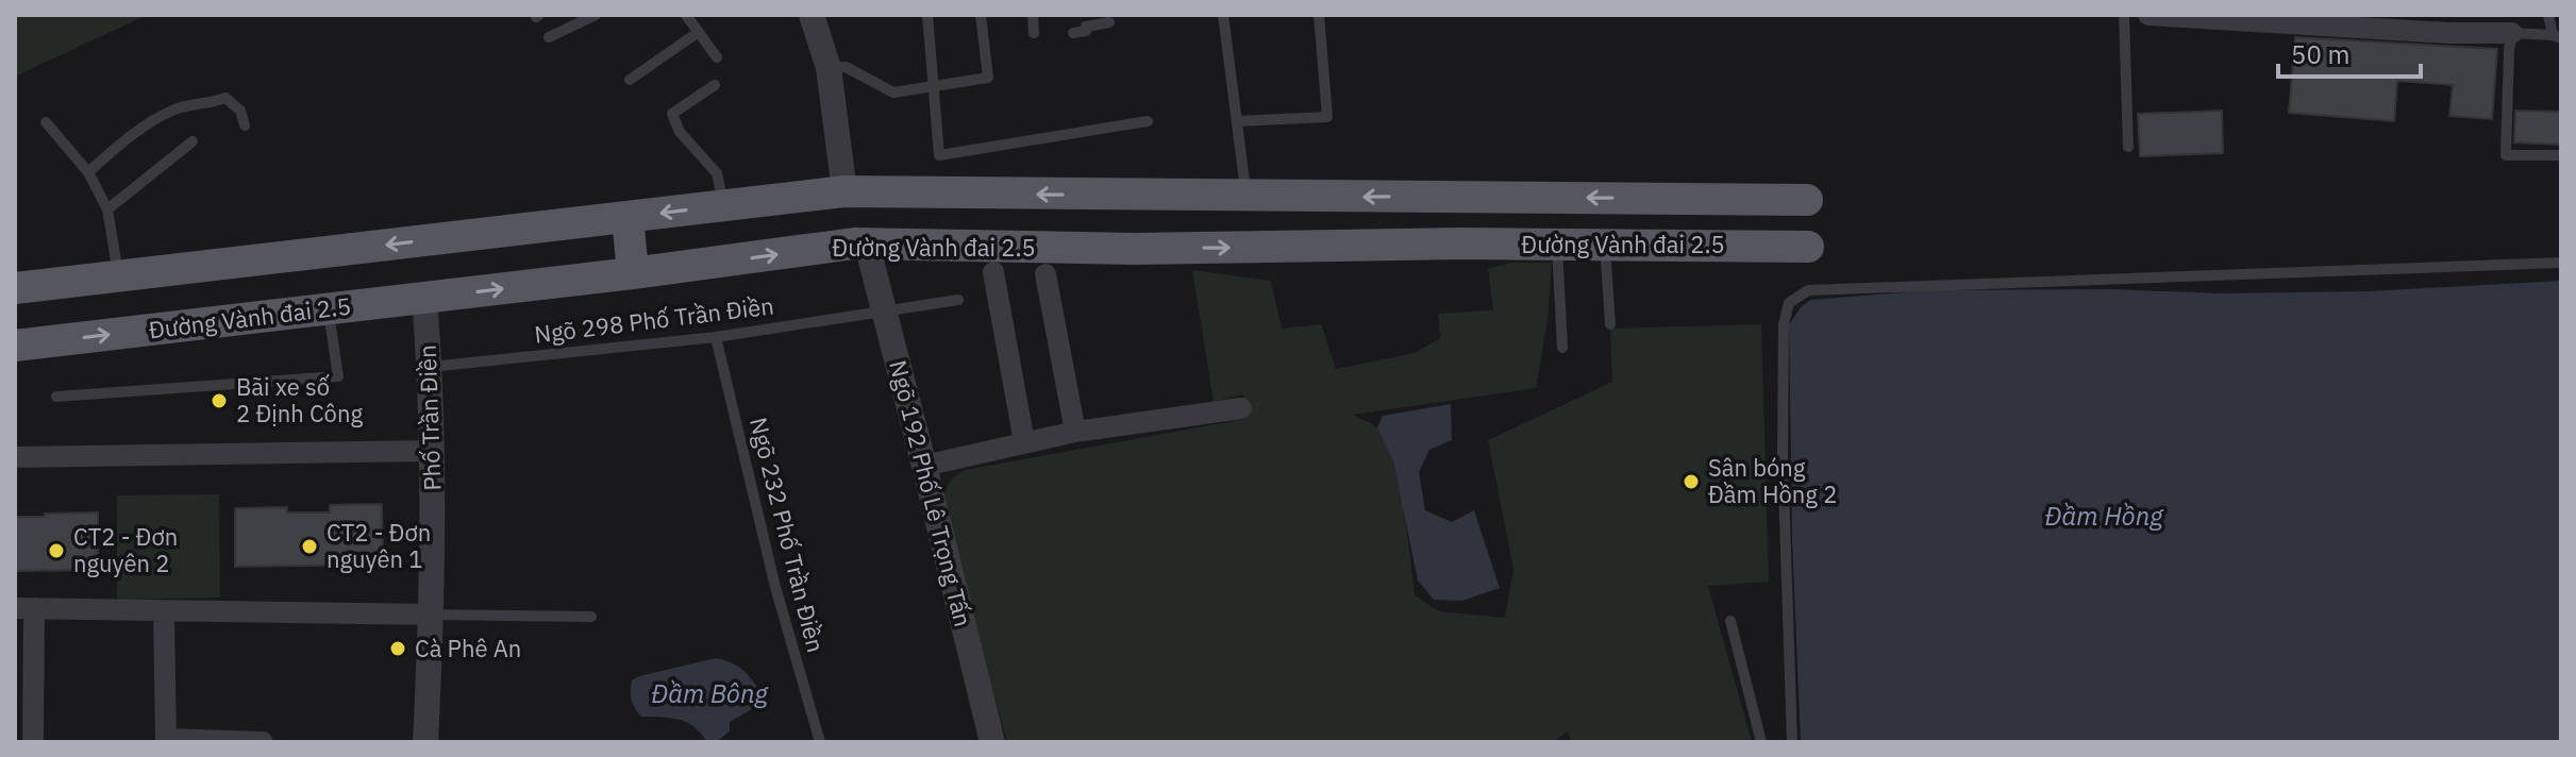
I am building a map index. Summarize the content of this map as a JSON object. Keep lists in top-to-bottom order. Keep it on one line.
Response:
{"streets":{"main road":["Đường Vành đai 2.5"],"street":["Phố Trần Điền","Ngõ 192 Phố Lê Trọng Tấn"],"lane":["Ngõ 298 Phố Trần Điền","Ngõ 232 Phố Trần Điền"]},"crossings":[["Đường Vành đai 2.5","Phố Trần Điền"],["Đường Vành đai 2.5","Ngõ 192 Phố Lê Trọng Tấn"],["Ngõ 298 Phố Trần Điền","Phố Trần Điền"],["Ngõ 298 Phố Trần Điền","Ngõ 192 Phố Lê Trọng Tấn"],["Ngõ 298 Phố Trần Điền","Ngõ 232 Phố Trần Điền"]],"water":["Đầm Hồng","Đầm Bông"],"places":["Bãi xe số 2 Định Công","Sân bóng Đầm Hồng 2","CT2 - Đơn nguyên 1","CT2 - Đơn nguyên 2","Cà Phê An"],"scale_bar":"50 m"}
